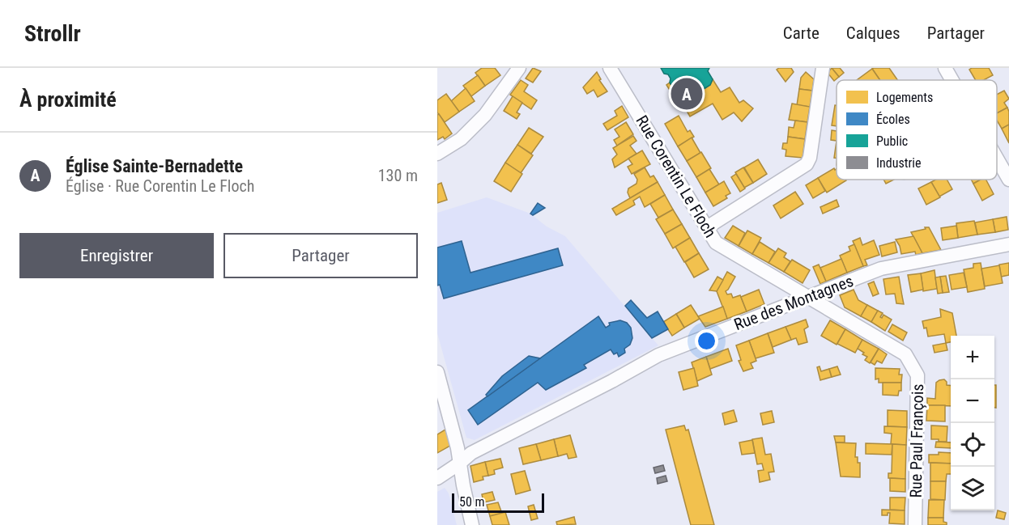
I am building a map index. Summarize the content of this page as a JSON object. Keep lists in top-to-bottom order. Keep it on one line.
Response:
{"streets":{"street":["Rue Corentin Le Floch","Rue des Montagnes","Rue Paul François"]},"crossings":[["Rue Corentin Le Floch","Rue des Montagnes"],["Rue Corentin Le Floch","Rue Paul François"],["Rue des Montagnes","Rue Paul François"]],"legend":["Logements","Écoles","Public","Industrie"],"scale_bar":"50 m","page":{"header":"Strollr","nav":["Carte","Calques","Partager"],"heading":"À proximité","pins":"A","list":[{"mark":"A","name":"Église Sainte-Bernadette","note":"Église · Rue Corentin Le Floch","value":"130 m"}],"buttons":["Enregistrer","Partager"],"map_buttons":["+","−"],"scale":"50 m"}}
